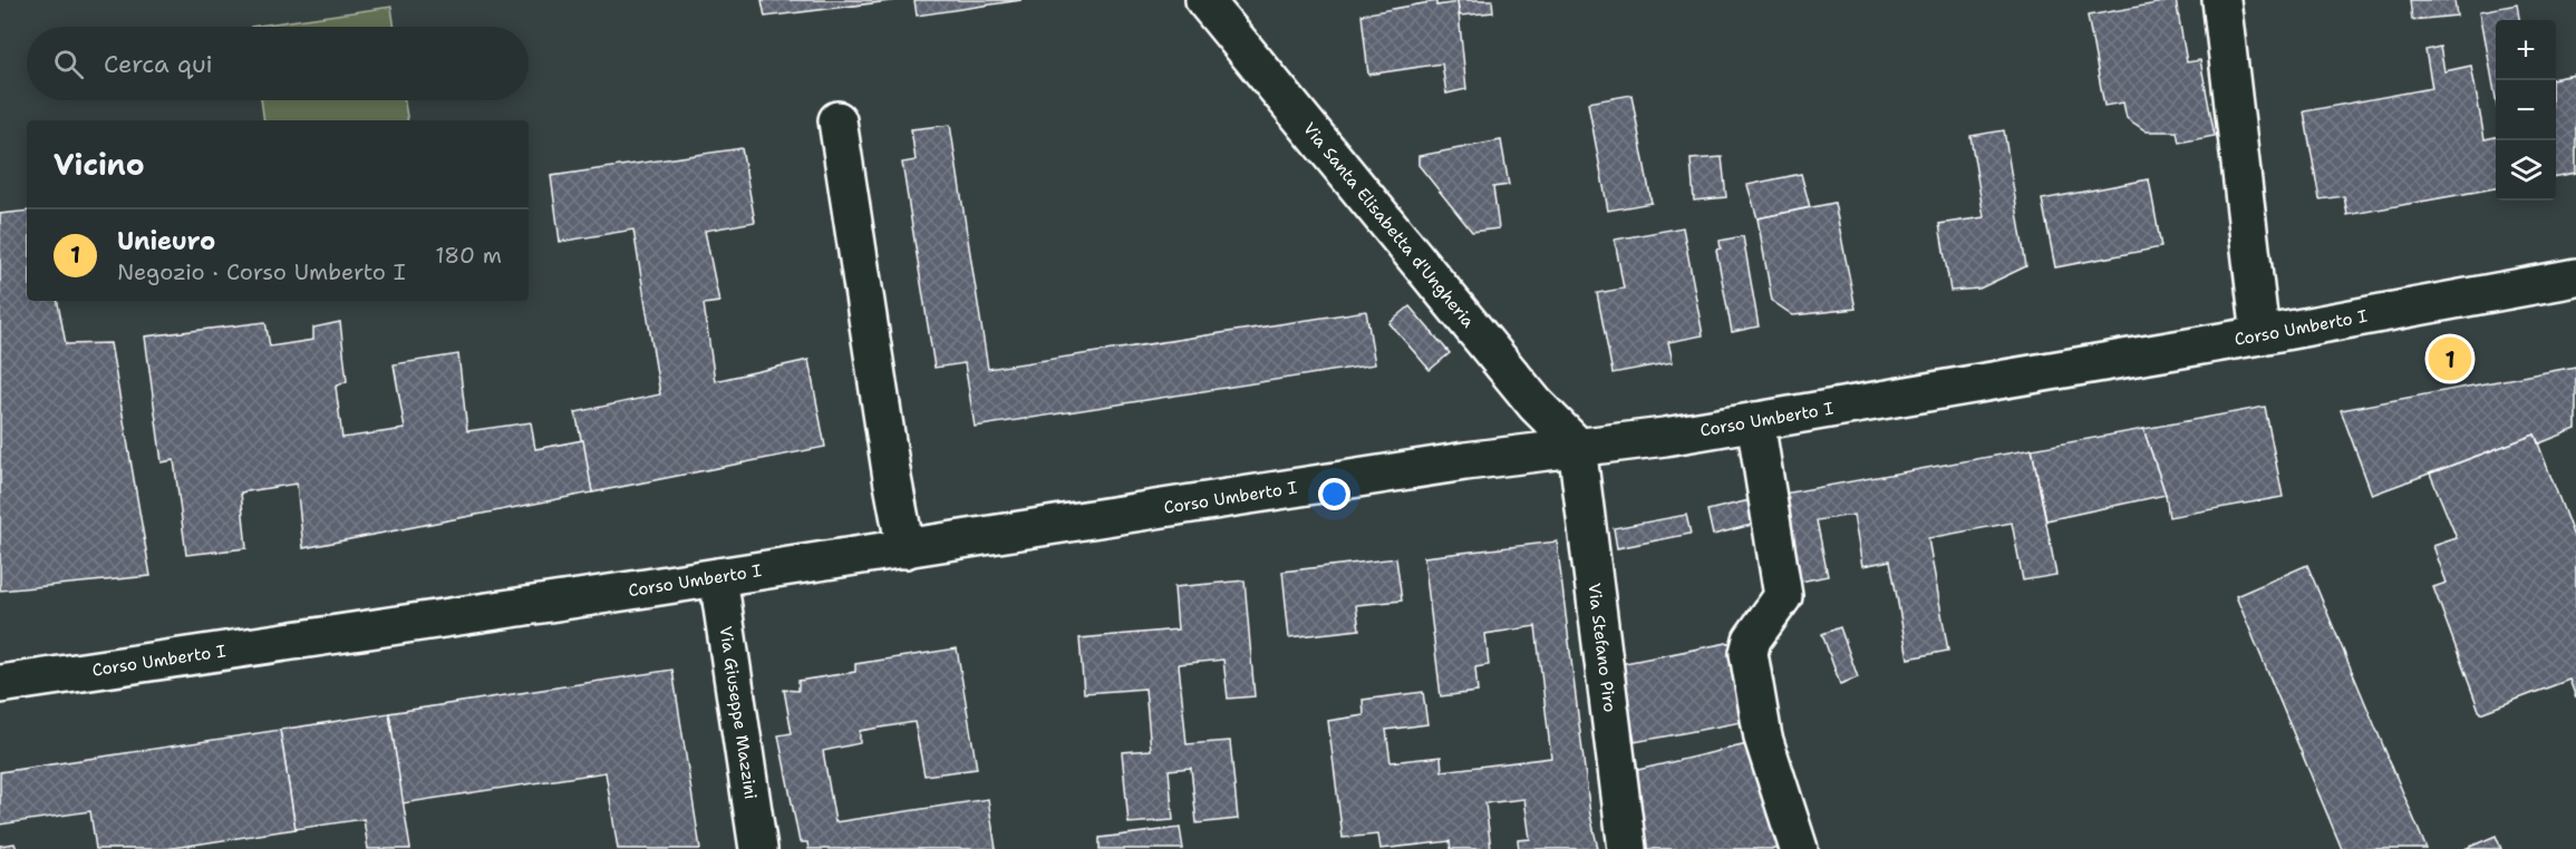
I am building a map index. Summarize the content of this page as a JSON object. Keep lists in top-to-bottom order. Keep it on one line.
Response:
{"streets":{"street":["Via Santa Elisabetta d'Ungheria","Corso Umberto I","Via Stefano Piro","Via Giuseppe Mazzini"]},"crossings":[["Via Santa Elisabetta d'Ungheria","Corso Umberto I"],["Via Santa Elisabetta d'Ungheria","Via Stefano Piro"],["Corso Umberto I","Via Stefano Piro"],["Corso Umberto I","Via Giuseppe Mazzini"]],"page":{"map_buttons":["+","−"],"search":"Cerca qui","heading":"Vicino","list":[{"mark":"1","name":"Unieuro","note":"Negozio · Corso Umberto I","value":"180 m"}],"pins":"1"}}
